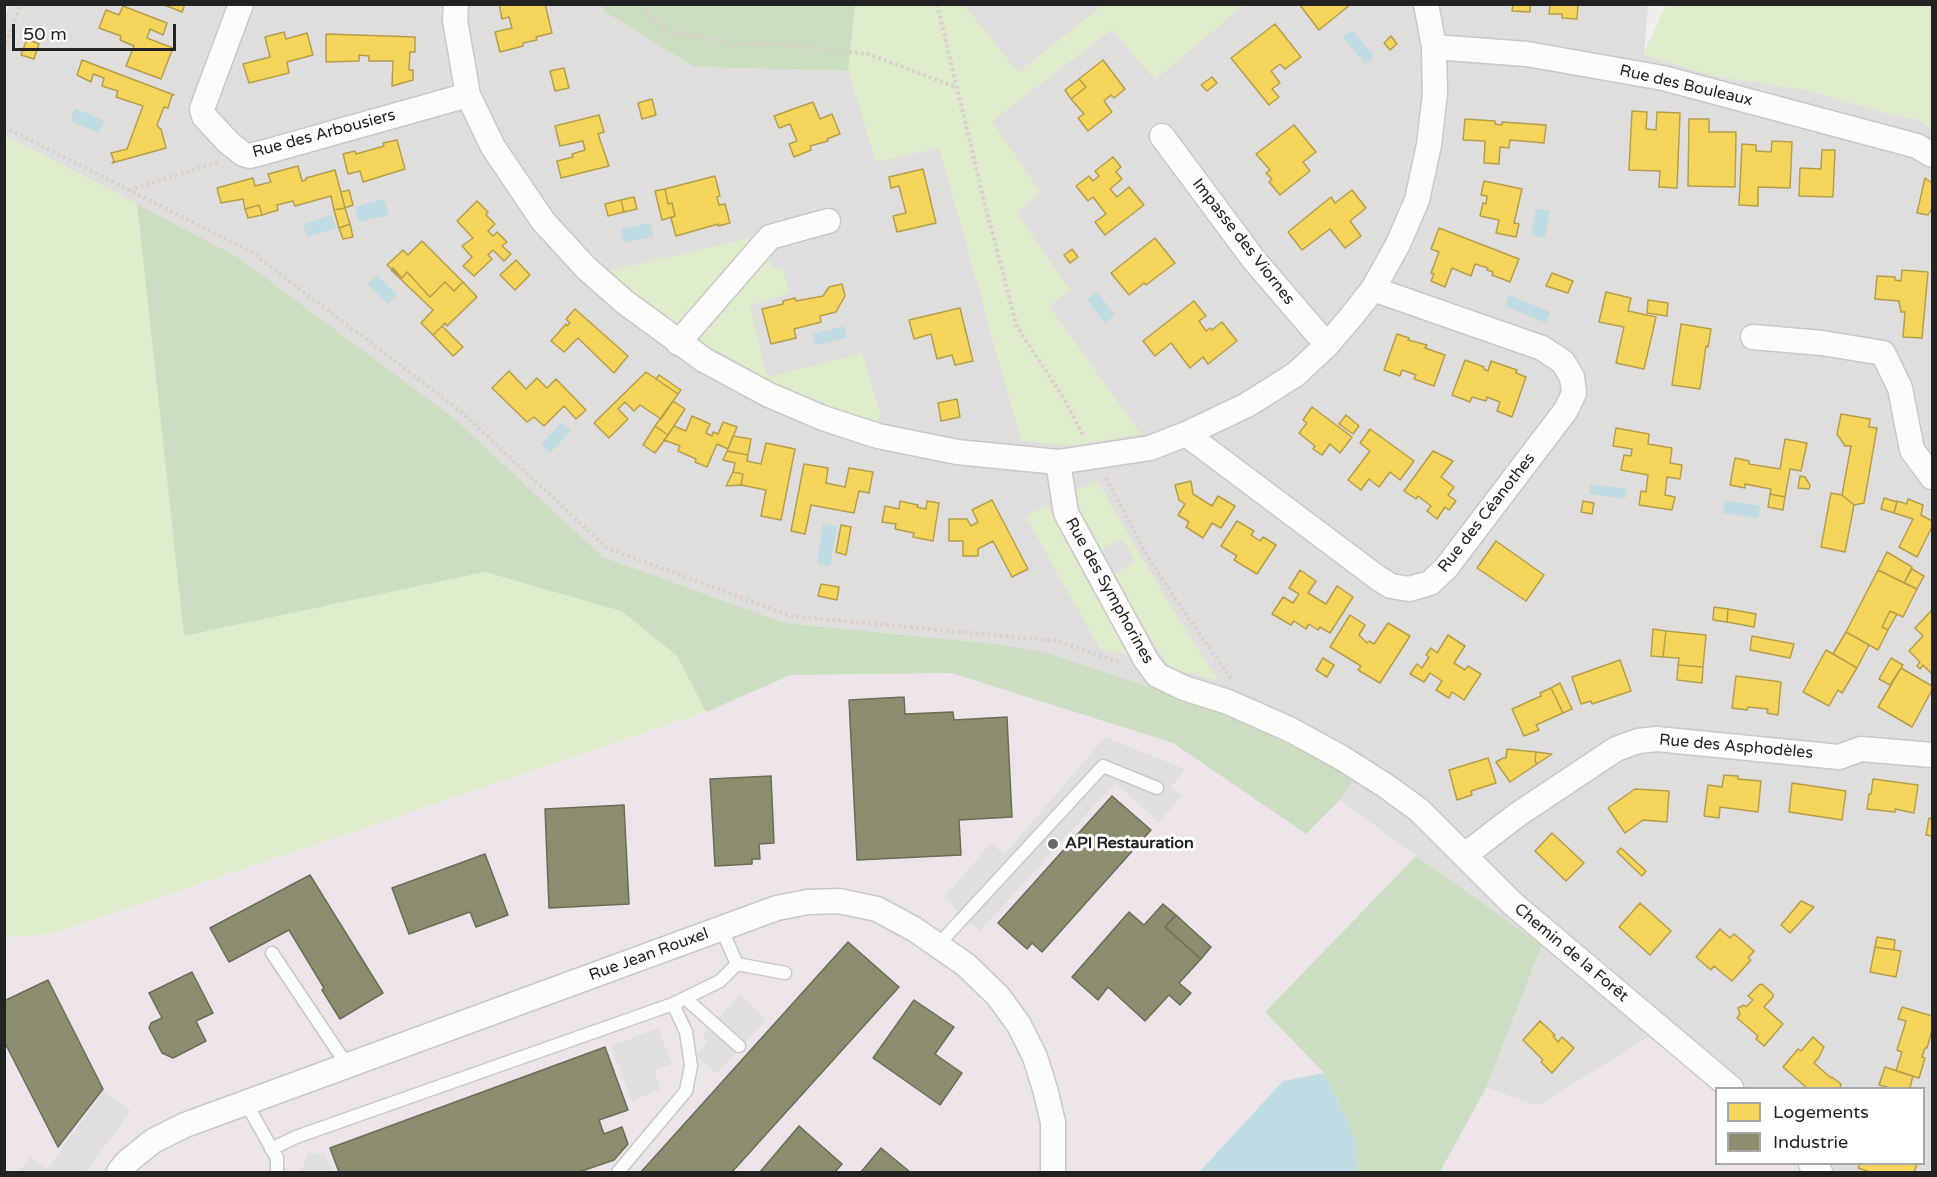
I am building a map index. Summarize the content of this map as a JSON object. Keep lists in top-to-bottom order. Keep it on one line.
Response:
{"streets":{"street":["Rue des Bouleaux","Rue des Arbousiers","Impasse des Viornes","Rue des Céanothes","Rue des Symphorines","Rue des Asphodèles","Chemin de la Forêt","Rue Jean Rouxel"]},"crossings":[["Rue des Symphorines","Chemin de la Forêt"],["Rue des Asphodèles","Chemin de la Forêt"]],"places":["API Restauration"],"legend":["Logements","Industrie"],"scale_bar":"50 m"}
